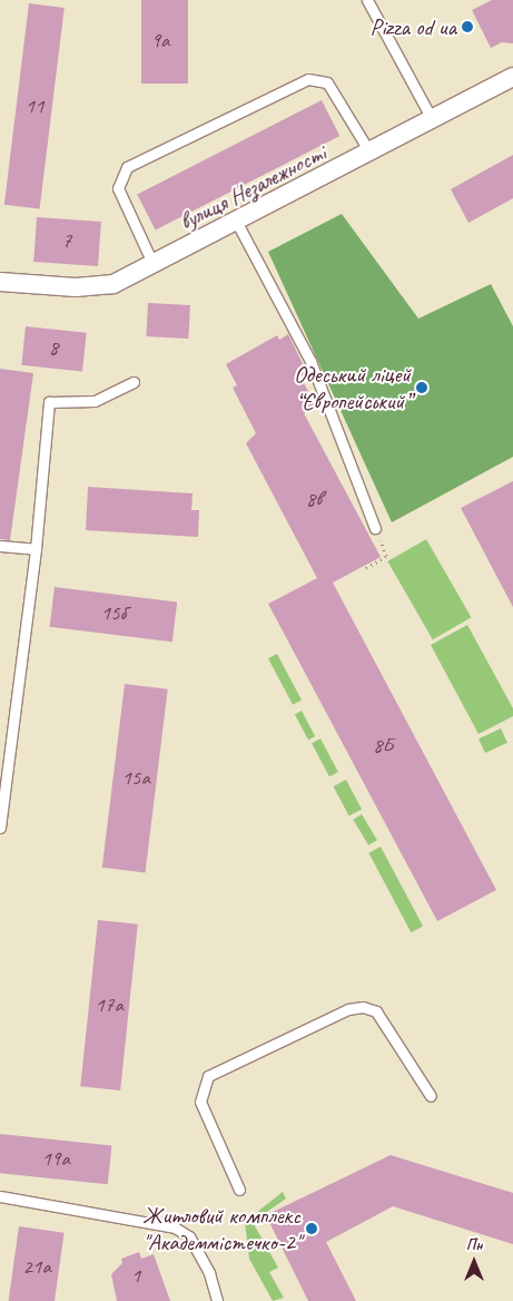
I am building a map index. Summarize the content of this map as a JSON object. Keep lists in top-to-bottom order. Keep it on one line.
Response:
{"streets":{"street":["вулиця Незалежності"]},"places":["Pizza od ua","Одеський ліцей “Європейський”","Житловий комплекс \"Академмістечко-2\""],"house_numbers":["9а","11","7","8","8в","15б","8Б","15а","17а","19а","21а","1"],"north":"top"}
